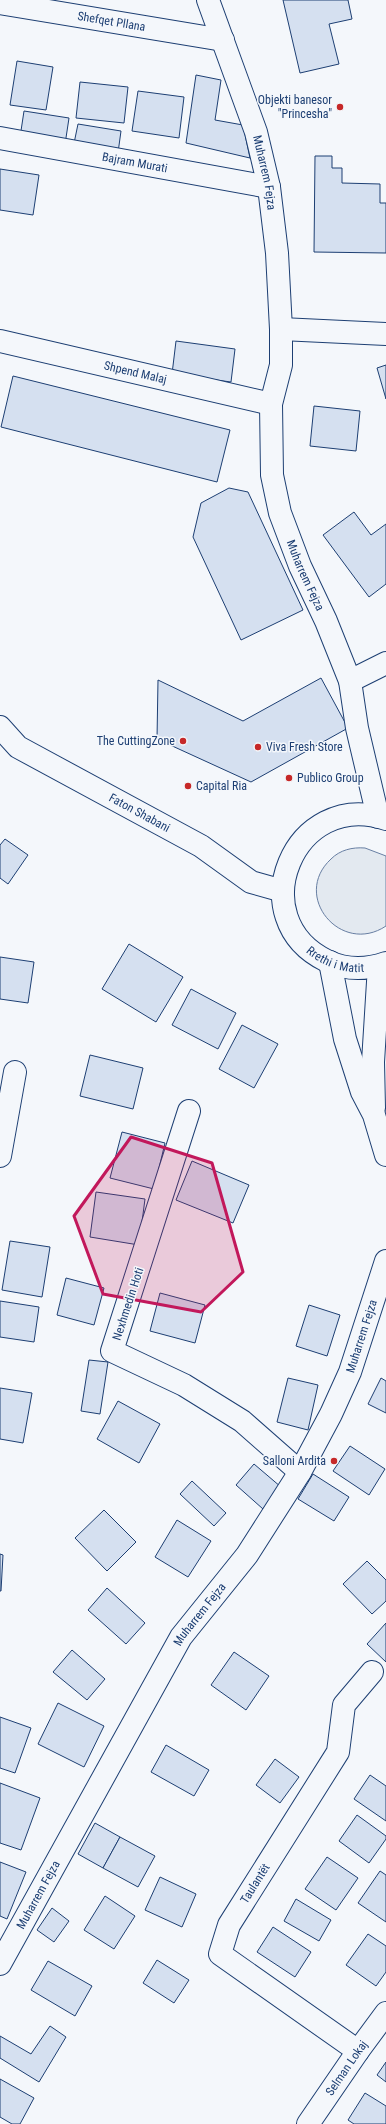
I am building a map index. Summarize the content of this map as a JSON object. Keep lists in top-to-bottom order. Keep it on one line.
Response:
{"streets":{"street":["Shefqet Pllana","Bajram Murati","Muharrem Fejza","Shpend Malaj","Faton Shabani","Rrethi i Matit","Nexhmedin Hoti","Taulantët","Selman Lokaj"]},"crossings":[["Shefqet Pllana","Muharrem Fejza"],["Bajram Murati","Muharrem Fejza"],["Muharrem Fejza","Shpend Malaj"],["Muharrem Fejza","Rrethi i Matit"],["Muharrem Fejza","Nexhmedin Hoti"],["Faton Shabani","Rrethi i Matit"],["Taulantët","Selman Lokaj"]],"places":["Objekti banesor \"Princesha\"","The CuttingZone","Viva Fresh Store","Publico Group","Capital Ria","Salloni Ardita"]}
